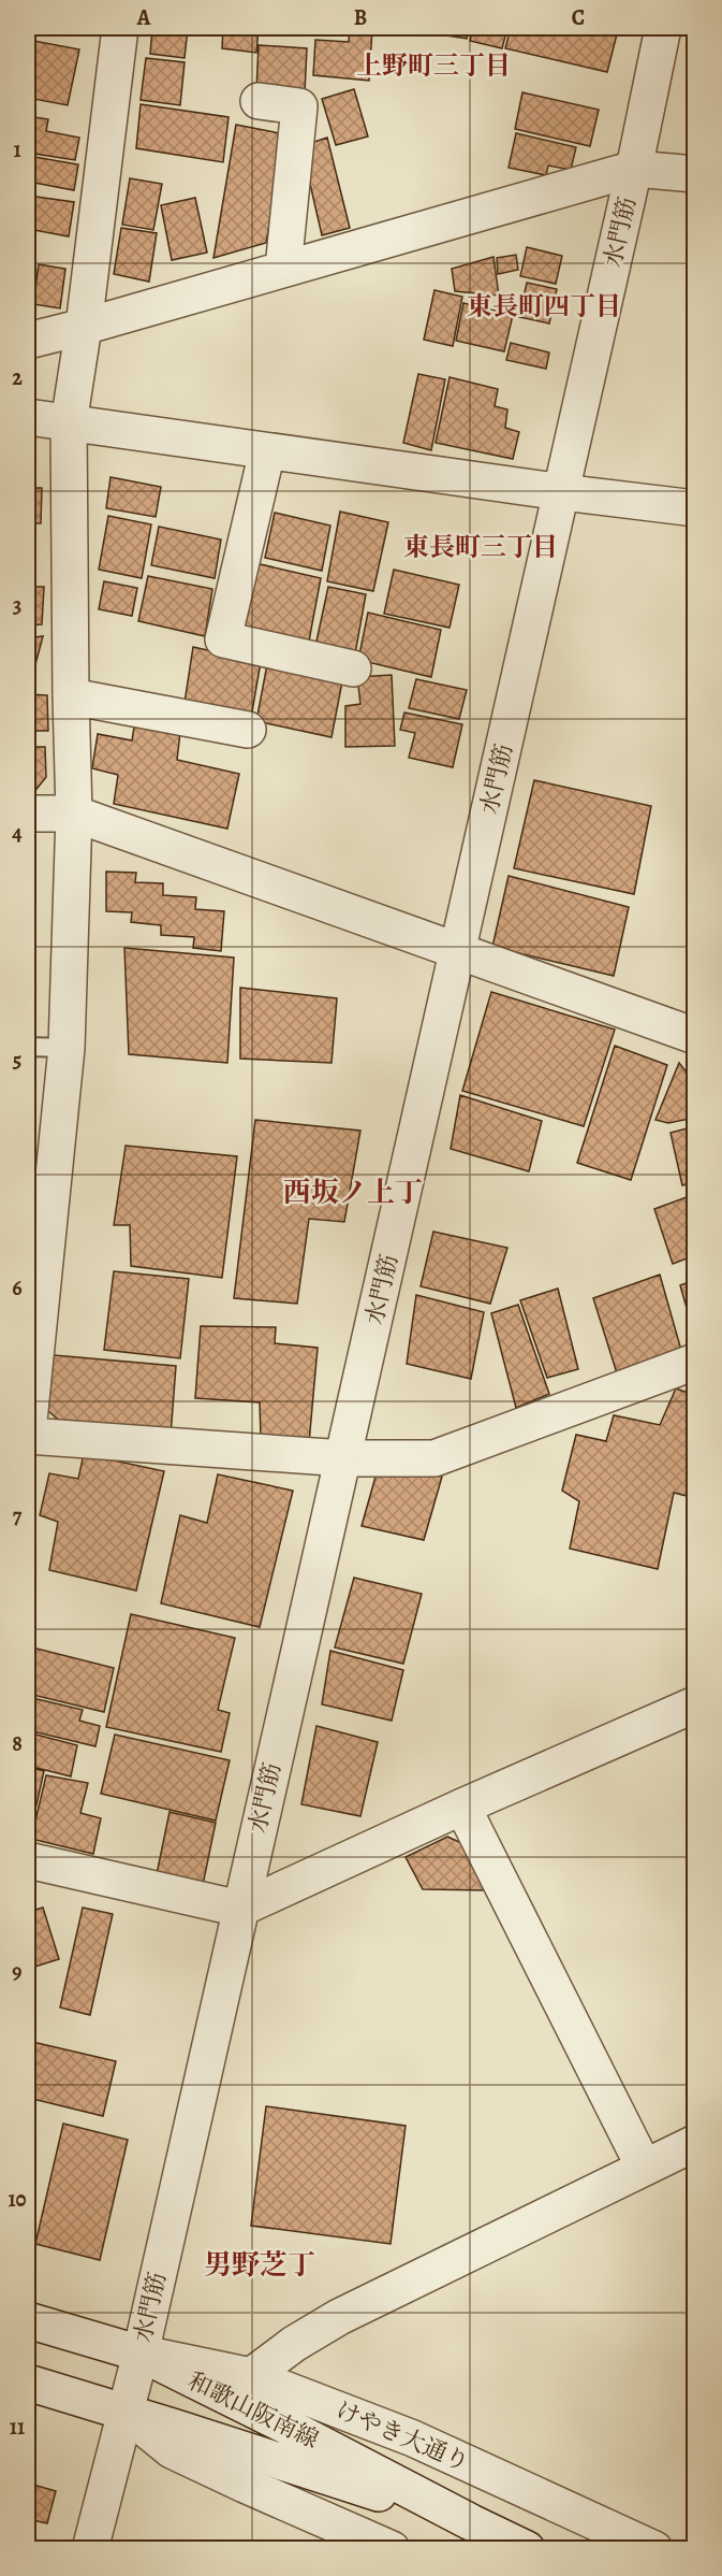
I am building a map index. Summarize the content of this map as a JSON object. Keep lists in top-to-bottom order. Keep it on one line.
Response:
{"streets":{"street":["水門筋","和歌山阪南線","けやき大通り"]},"crossings":[["水門筋","和歌山阪南線"],["水門筋","けやき大通り"],["和歌山阪南線","けやき大通り"]],"districts":["上野町三丁目","東長町四丁目","東長町三丁目","西坂ノ上丁","男野芝丁"],"grid":{"columns":["A","B","C"],"rows":["1","2","3","4","5","6","7","8","9","10","11"]}}
